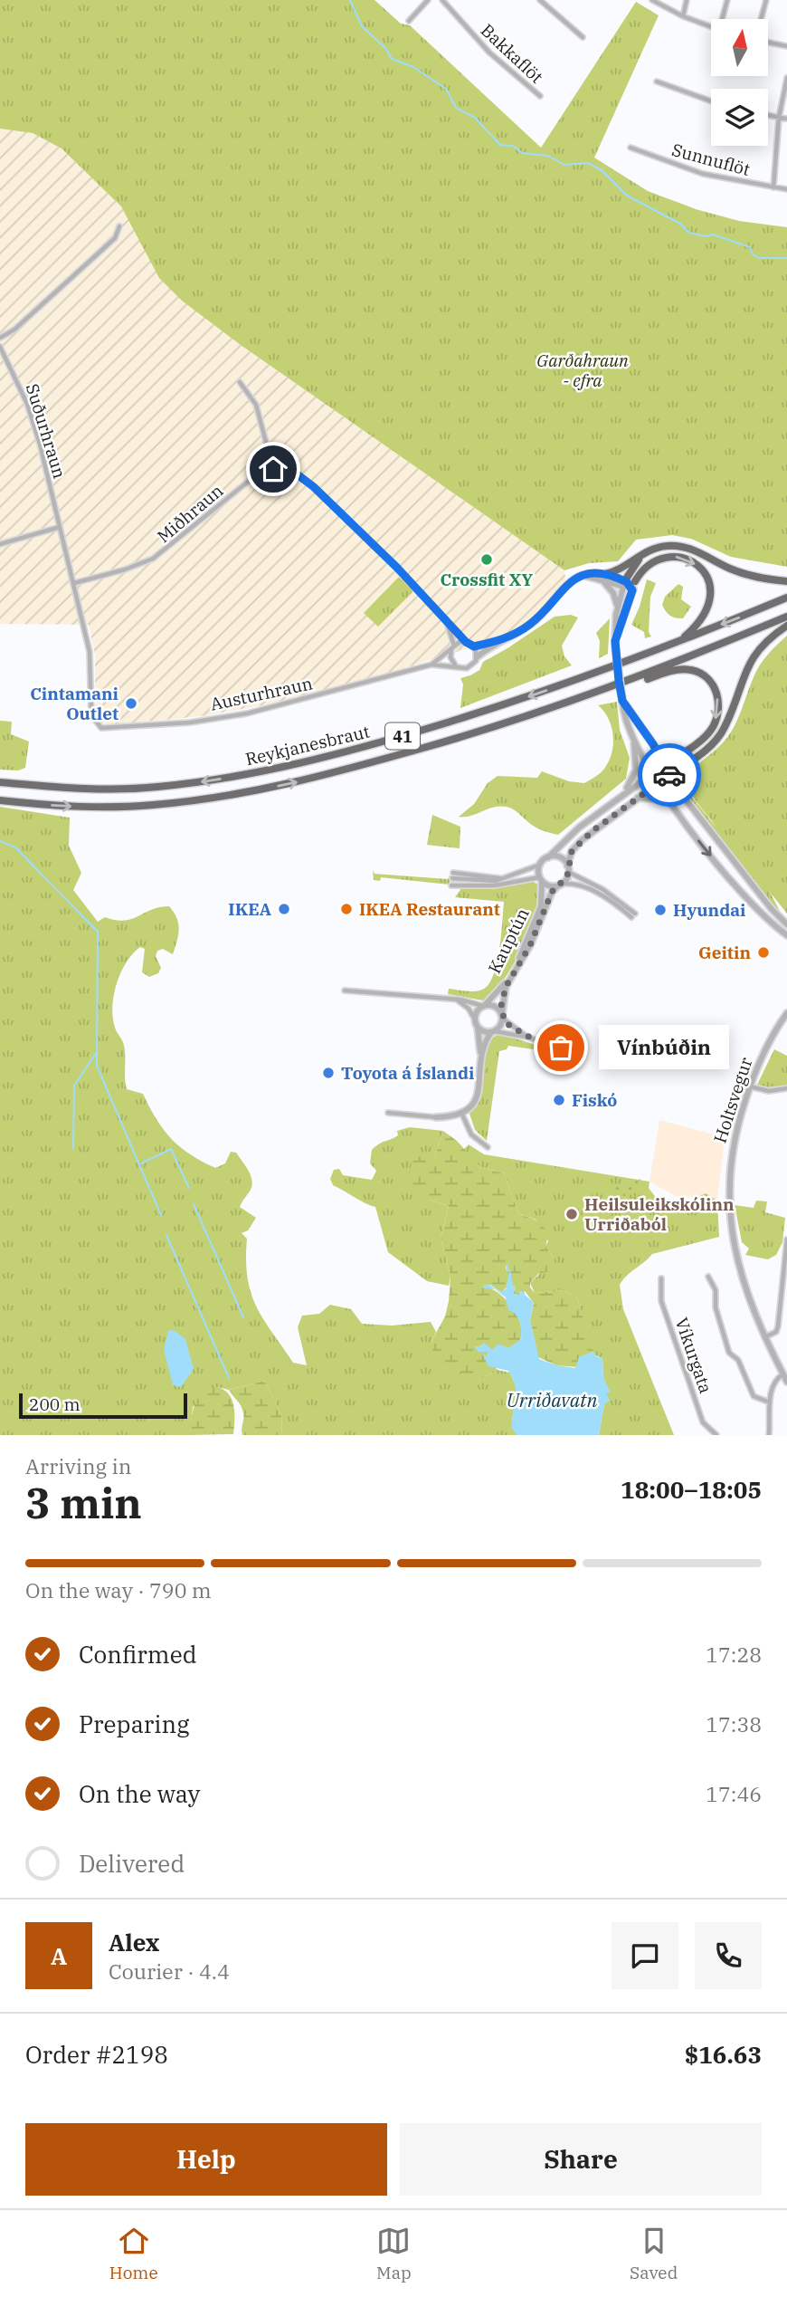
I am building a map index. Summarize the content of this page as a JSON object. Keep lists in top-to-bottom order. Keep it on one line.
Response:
{"streets":{"highway":["41","Reykjanesbraut"],"street":["Bakkaflöt","Sunnuflöt","Suðurhraun","Miðhraun","Austurhraun","Kauptún","Holtsvegur","Víkurgata"]},"crossings":[["Miðhraun","Austurhraun"]],"water":["Urriðavatn"],"parks":["Garðahraun - efra"],"places":["Crossfit XY","Cintamani Outlet","IKEA","IKEA Restaurant","Hyundai","Geitin","Vínbúðin","Toyota á Íslandi","Fiskó","Heilsuleikskólinn Urriðaból"],"scale_bar":"200 m","north":"top","page":{"bubble":"Vínbúðin","scale":"200 m","heading":["3 min","Arriving in","18:00–18:05"],"panel":["Alex","Courier · 4.4","Order #2198","$16.63"],"bar":"On the way · 790 m","list":[["Confirmed","17:28"],["Preparing","17:38"],["On the way","17:46"],"Delivered"],"round":"A","buttons":["Help","Share"],"tabs":["Home","Map","Saved"]}}
